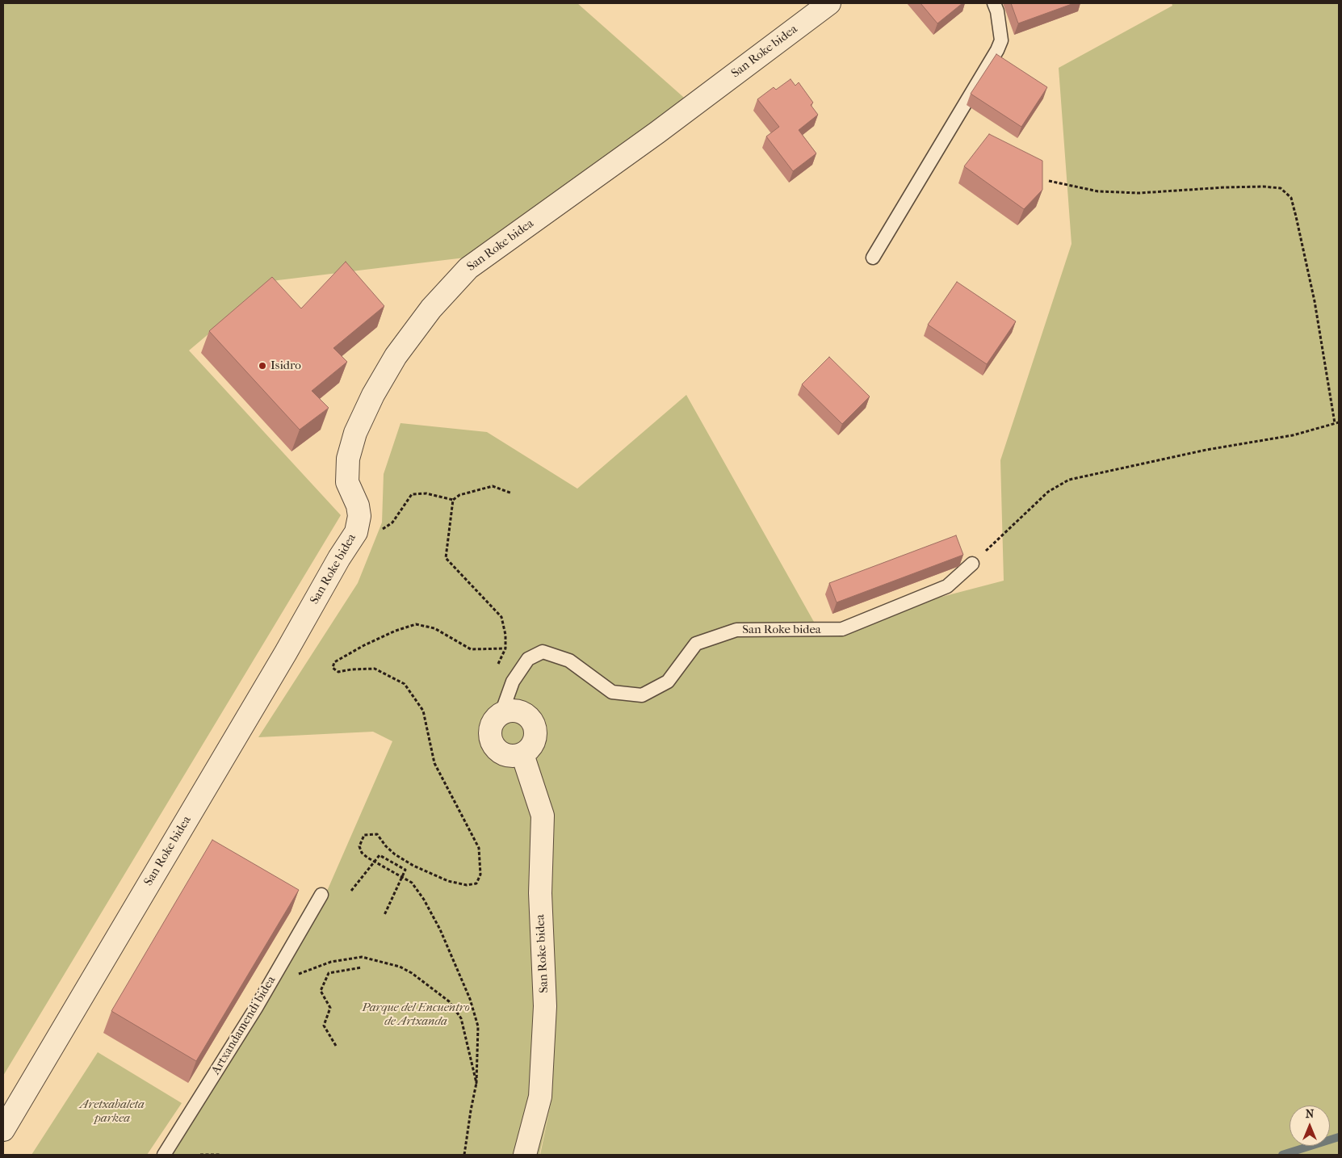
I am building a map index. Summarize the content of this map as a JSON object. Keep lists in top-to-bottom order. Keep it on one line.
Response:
{"streets":{"street":["San Roke bidea"],"lane":["Artxandamendi bidea"]},"parks":["Parque del Encuentro de Artxanda","Aretxabaleta parkea"],"places":["Isidro"],"north":"top"}
